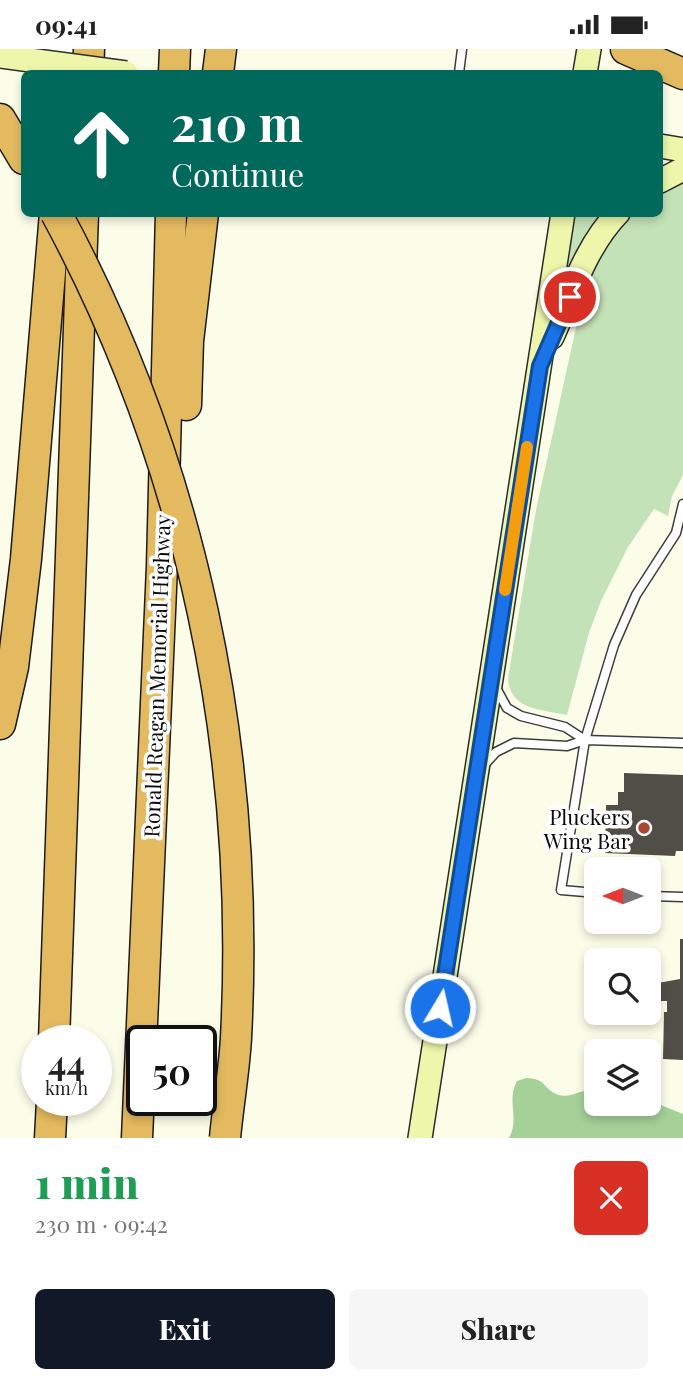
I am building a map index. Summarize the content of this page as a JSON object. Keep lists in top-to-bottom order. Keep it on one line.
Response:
{"streets":{"highway":["Ronald Reagan Memorial Highway"]},"places":["Pluckers Wing Bar"],"north":"left","page":{"status":"09:41","turn":["210 m","Continue"],"speed":"44 km/h","limit":"50","heading":["1 min","230 m · 09:42"],"buttons":["Exit","Share"]}}
